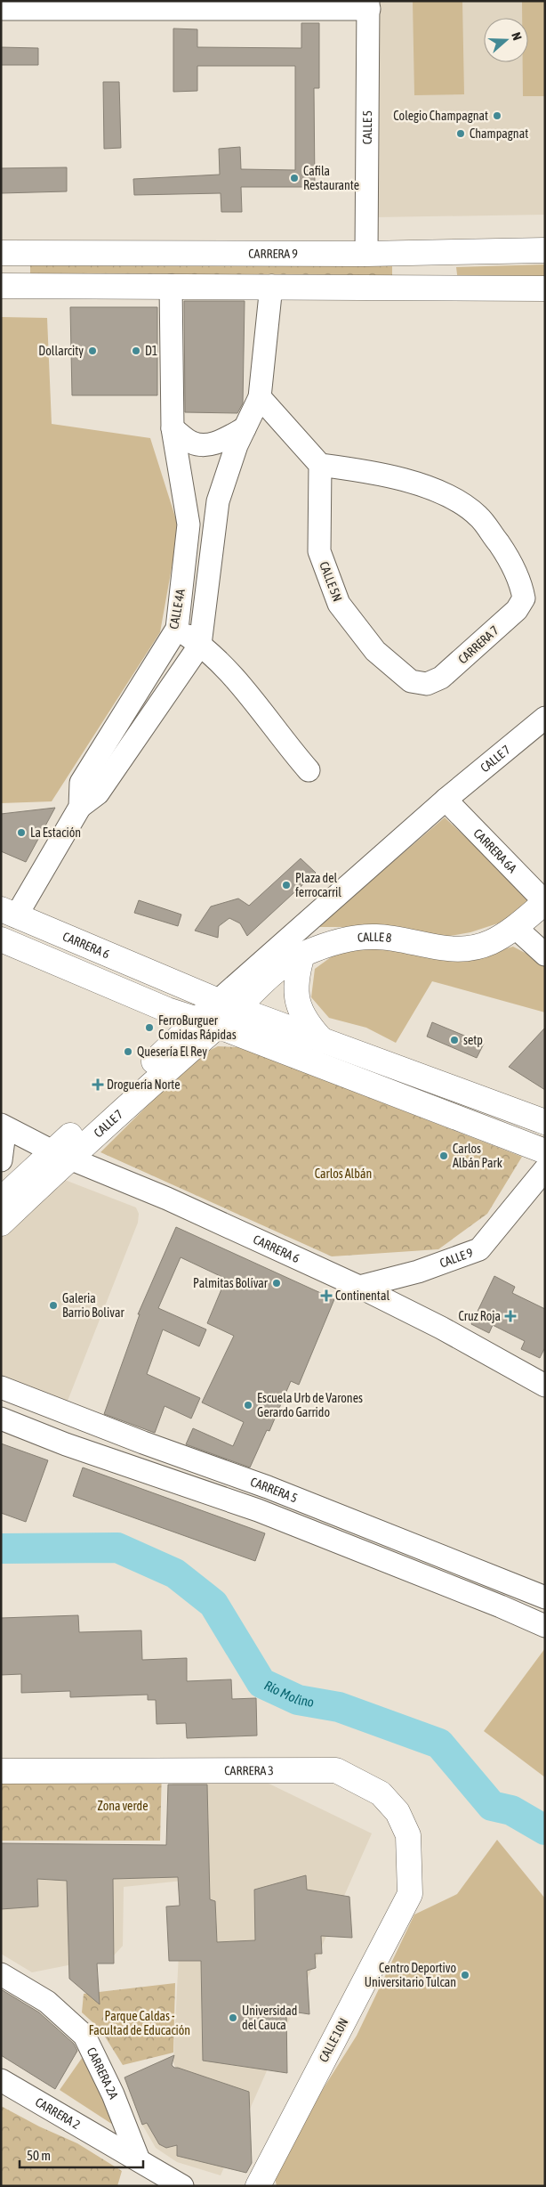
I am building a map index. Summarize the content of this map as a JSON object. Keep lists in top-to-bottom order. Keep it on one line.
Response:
{"streets":{"main road":["CARRERA 9","CALLE 7","CALLE 8","CARRERA 6","CARRERA 3","CALLE 10N"],"street":["CALLE 5","CALLE 5N","CALLE 4A","CARRERA 7","CARRERA 6A","CALLE 9","CARRERA 5","CARRERA 2A","CARRERA 2"]},"crossings":[["CALLE 5","CARRERA 9"],["CALLE 5N","CARRERA 7"],["CALLE 7","CARRERA 6A"],["CALLE 7","CALLE 8"],["CALLE 7","CARRERA 6"],["CARRERA 6A","CALLE 8"],["CALLE 8","CARRERA 6"],["CARRERA 6","CALLE 9"],["CARRERA 3","CALLE 10N"],["CARRERA 2A","CARRERA 2"]],"water":["Río Molino"],"parks":["Carlos Albán","Zona verde","Parque Caldas - Facultad de Educación"],"places":{"other":["Colegio Champagnat","Champagnat","Cafila Restaurante","Dollarcity","D1","La Estación","Plaza del ferrocarril","FerroBurguer Comidas Rápidas","setp","Quesería El Rey","Carlos Albán Park","Palmitas Bolívar","Galeria Barrio Bolivar","Escuela Urb de Varones Gerardo Garrido","Centro Deportivo Universitario Tulcan","Universidad del Cauca"],"health":["Droguería Norte","Continental","Cruz Roja"]},"scale_bar":"50 m","north":"right"}
